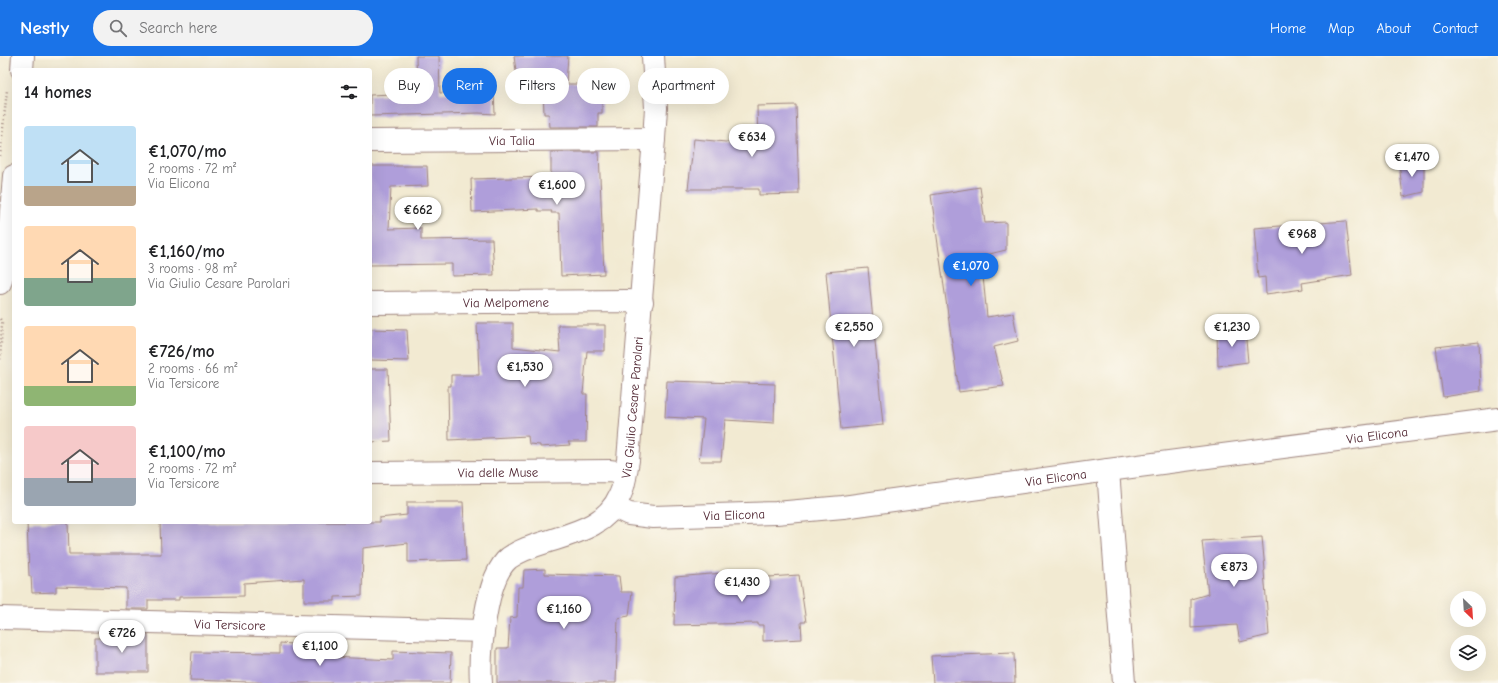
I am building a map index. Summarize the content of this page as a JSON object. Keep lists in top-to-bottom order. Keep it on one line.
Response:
{"streets":{"street":["Via Talia","Via Melpomene","Via Giulio Cesare Parolari","Via Elicona","Via delle Muse","Via Tersicore"]},"crossings":[["Via Talia","Via Giulio Cesare Parolari"],["Via Melpomene","Via Giulio Cesare Parolari"],["Via Giulio Cesare Parolari","Via Elicona"],["Via Giulio Cesare Parolari","Via delle Muse"],["Via Giulio Cesare Parolari","Via Tersicore"]],"north":"bottom right","page":{"header":"Nestly","search":"Search here","nav":["Home","Map","About","Contact"],"chip":["Buy","Rent","Filters","New","Apartment"],"heading":"14 homes","list":[{"name":"€1,070/mo","note":"2 rooms · 72 m² · Via Elicona"},{"name":"€1,160/mo","note":"3 rooms · 98 m² · Via Giulio Cesare Parolari"},{"name":"€726/mo","note":"2 rooms · 66 m² · Via Tersicore"},{"name":"€1,100/mo","note":"2 rooms · 72 m² · Via Tersicore"}],"price":["€634","€1,470","€1,600","€662","€968","€1,070","€2,550","€1,230","€1,530","€873","€1,430","€1,160","€726","€1,100"]}}
